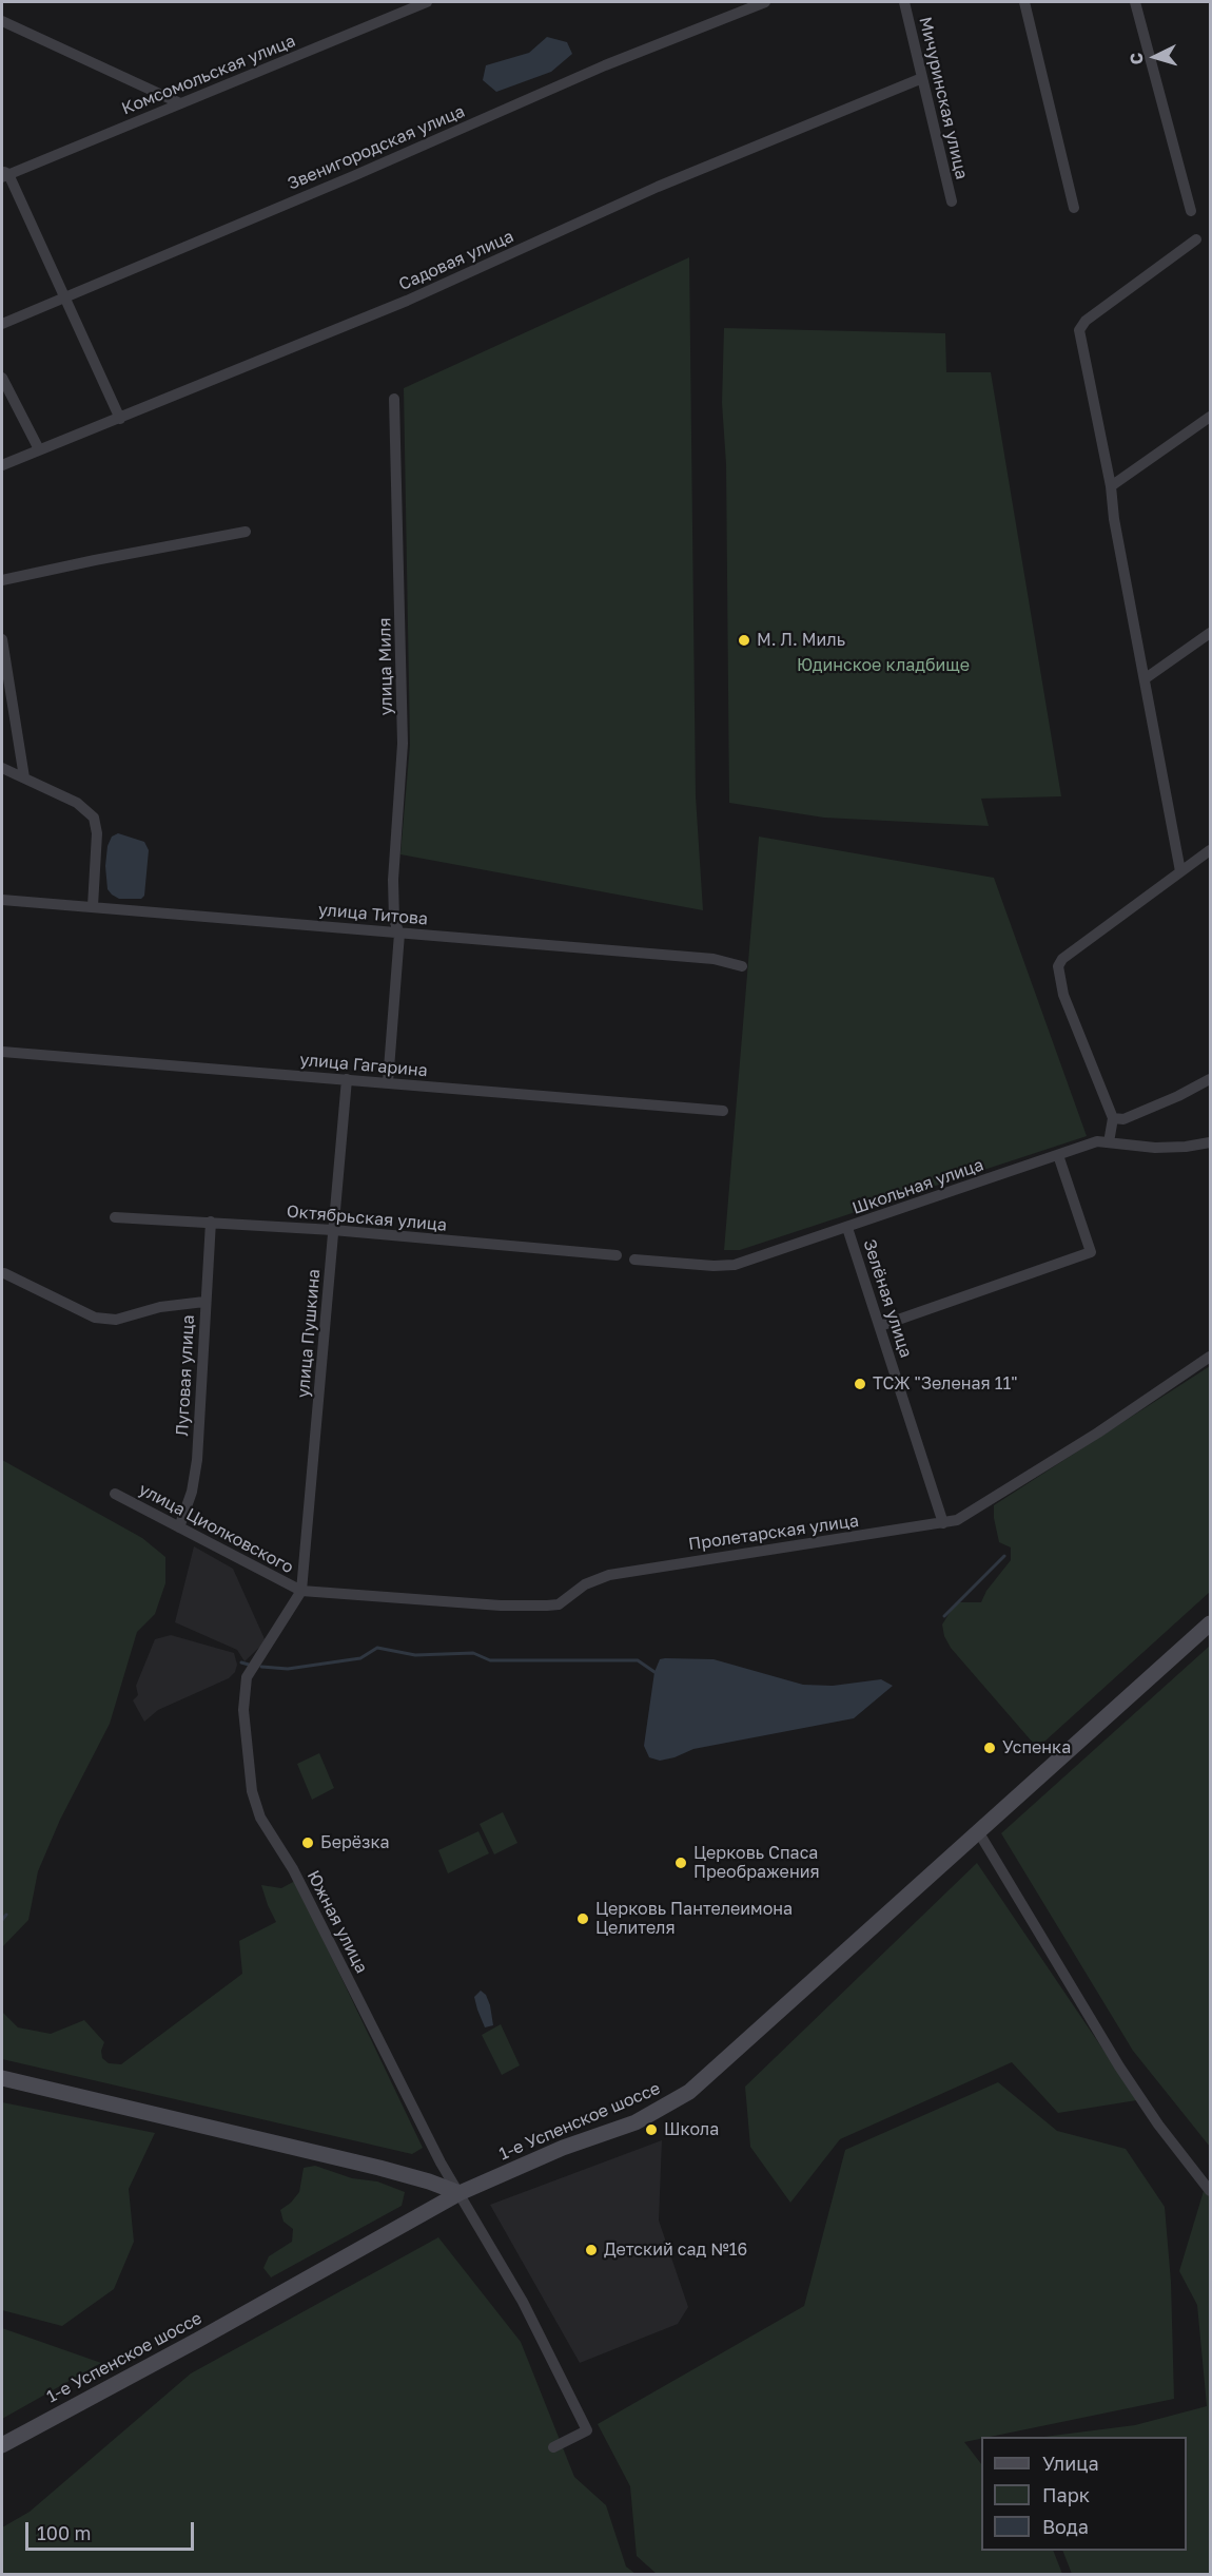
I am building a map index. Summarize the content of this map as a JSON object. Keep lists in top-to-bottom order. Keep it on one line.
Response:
{"streets":{"main road":["1-е Успенское шоссе"],"street":["Комсомольская улица","Мичуринская улица","Звенигородская улица","Садовая улица","улица Миля","улица Титова","улица Гагарина","Школьная улица","Октябрьская улица","Зелёная улица","улица Пушкина","Луговая улица","улица Циолковского","Пролетарская улица","Южная улица"]},"crossings":[["Мичуринская улица","Садовая улица"],["улица Миля","улица Титова"],["улица Гагарина","улица Пушкина"],["Школьная улица","Зелёная улица"],["Октябрьская улица","улица Пушкина"],["Октябрьская улица","Луговая улица"],["Зелёная улица","Пролетарская улица"],["улица Пушкина","улица Циолковского"],["улица Пушкина","Пролетарская улица"],["улица Пушкина","Южная улица"],["Луговая улица","улица Циолковского"],["улица Циолковского","Пролетарская улица"],["улица Циолковского","Южная улица"],["Пролетарская улица","Южная улица"],["Южная улица","1-е Успенское шоссе"]],"parks":["Юдинское кладбище"],"places":["М. Л. Миль","ТСЖ \"Зеленая 11\"","Успенка","Берёзка","Церковь Спаса Преображения","Церковь Пантелеимона Целителя","Школа","Детский сад №16"],"legend":["Улица","Парк","Вода"],"scale_bar":"100 m","north":"left"}
